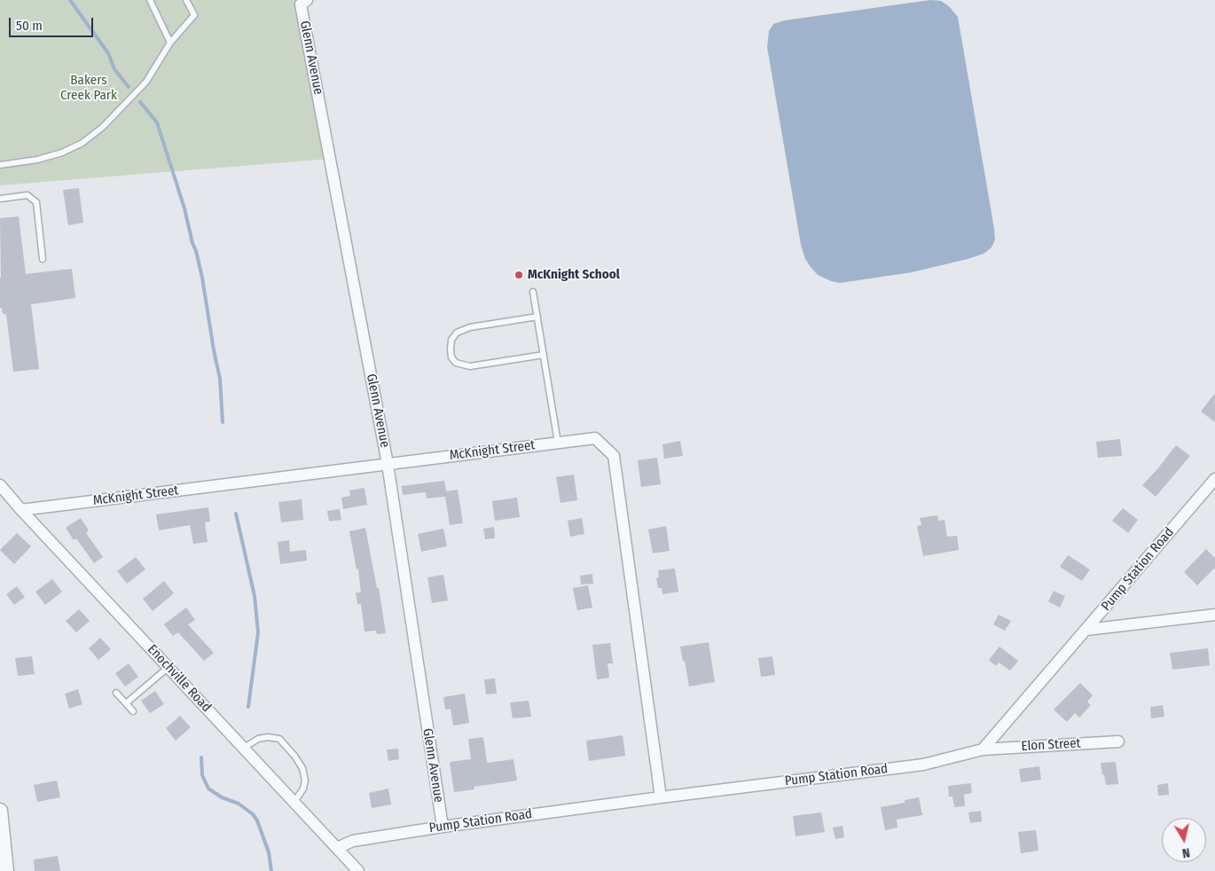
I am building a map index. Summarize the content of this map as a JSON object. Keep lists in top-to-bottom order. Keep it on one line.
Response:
{"streets":{"street":["Glenn Avenue","McKnight Street","Pump Station Road","Enochville Road","Elon Street"]},"crossings":[["Glenn Avenue","McKnight Street"],["Glenn Avenue","Pump Station Road"],["McKnight Street","Pump Station Road"],["McKnight Street","Enochville Road"],["Pump Station Road","Enochville Road"],["Pump Station Road","Elon Street"]],"parks":["Bakers Creek Park"],"places":["McKnight School"],"scale_bar":"50 m","north":"bottom"}
